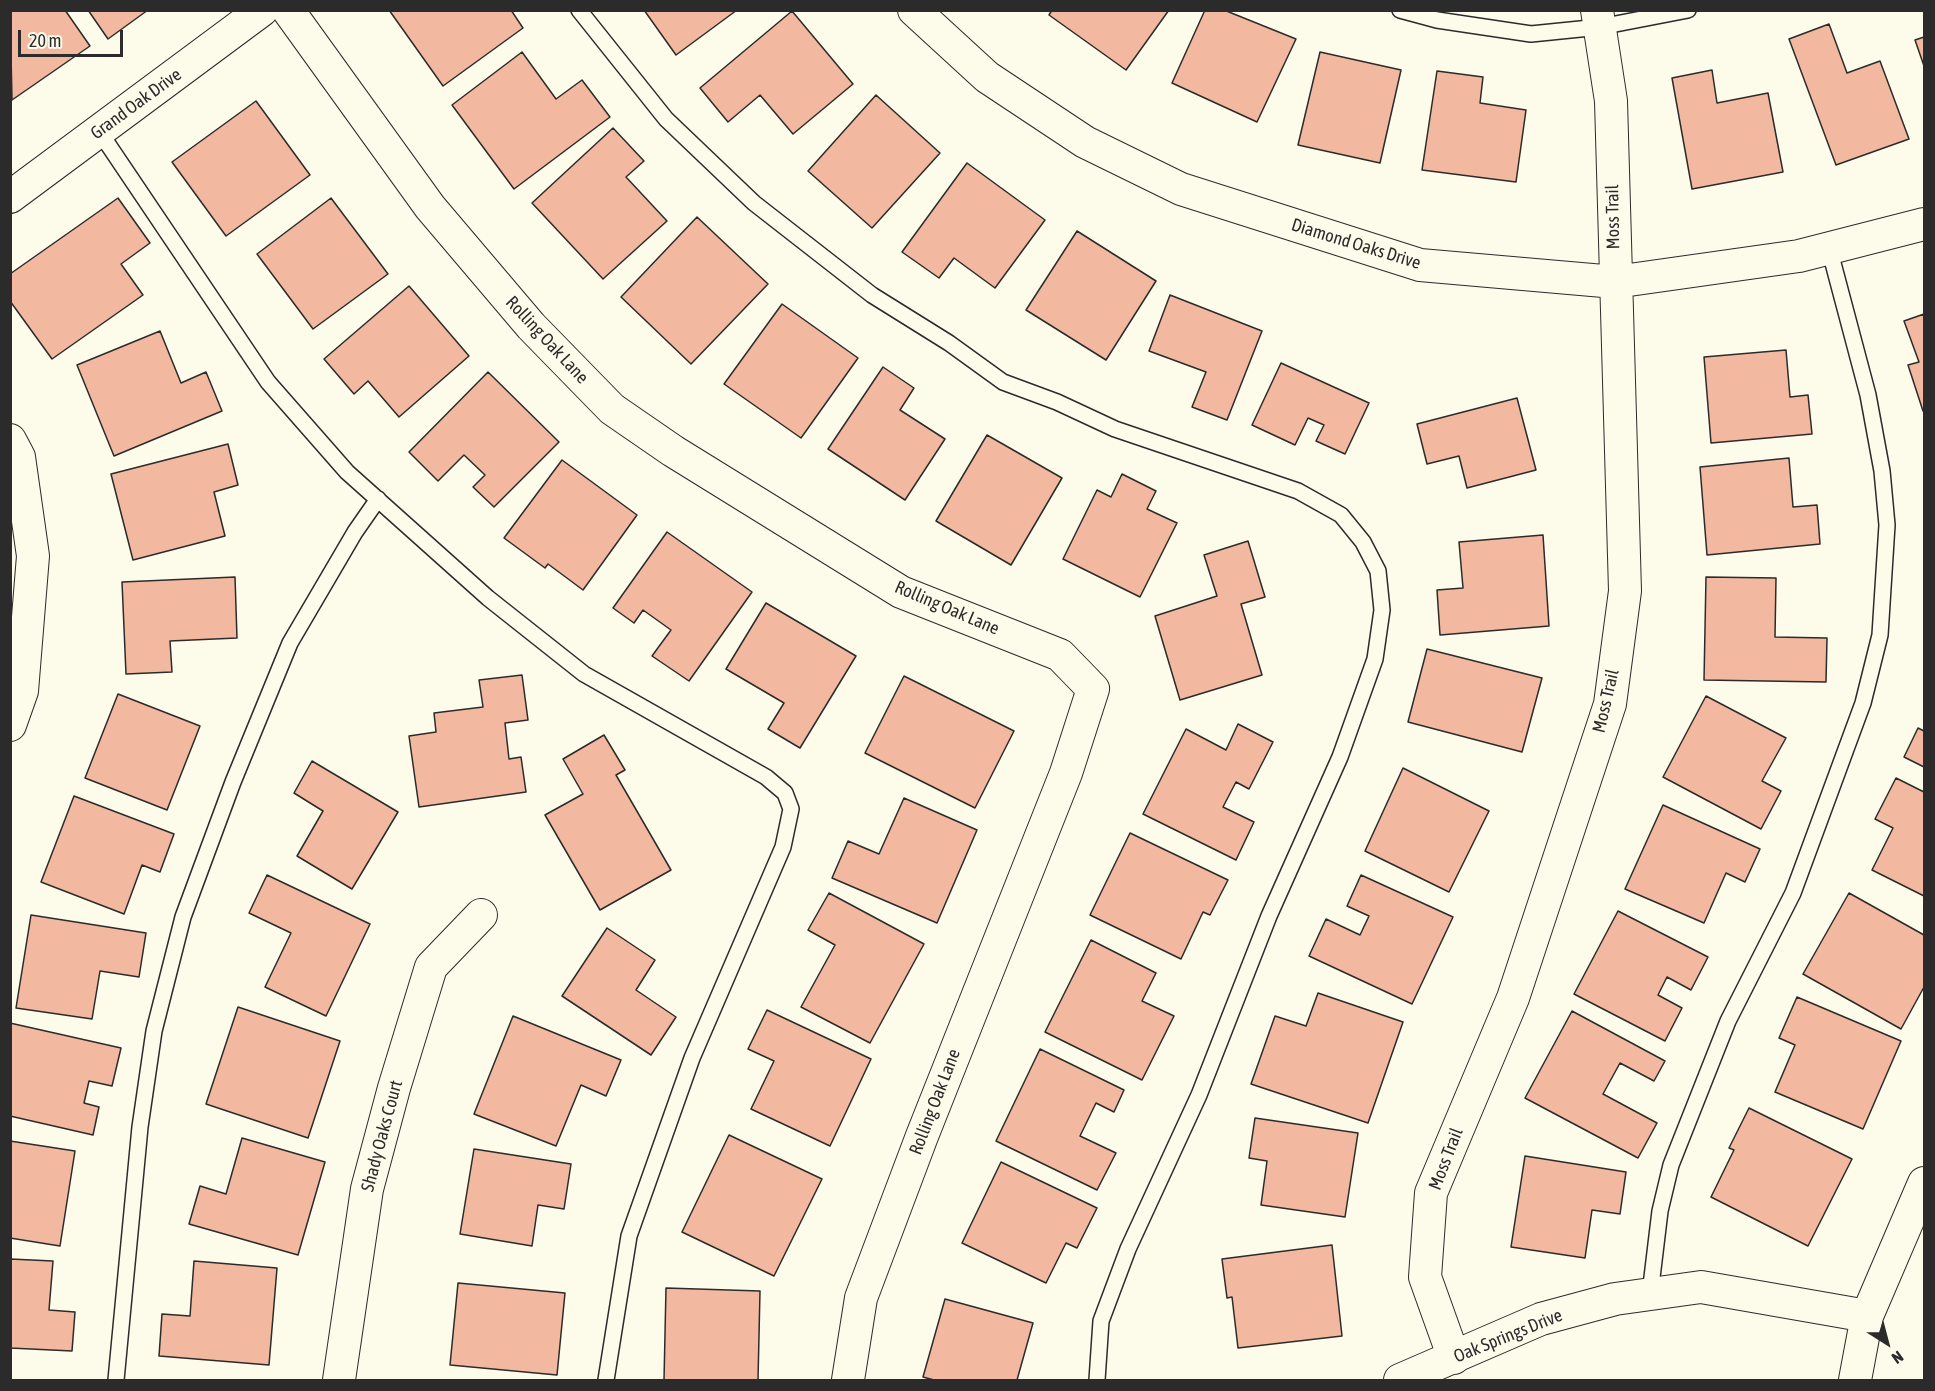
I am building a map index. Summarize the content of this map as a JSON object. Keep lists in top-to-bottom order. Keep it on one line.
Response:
{"streets":{"street":["Grand Oak Drive","Moss Trail","Diamond Oaks Drive","Rolling Oak Lane","Shady Oaks Court","Oak Springs Drive"]},"crossings":[["Moss Trail","Diamond Oaks Drive"],["Moss Trail","Oak Springs Drive"]],"scale_bar":"20 m","north":"bottom right"}
